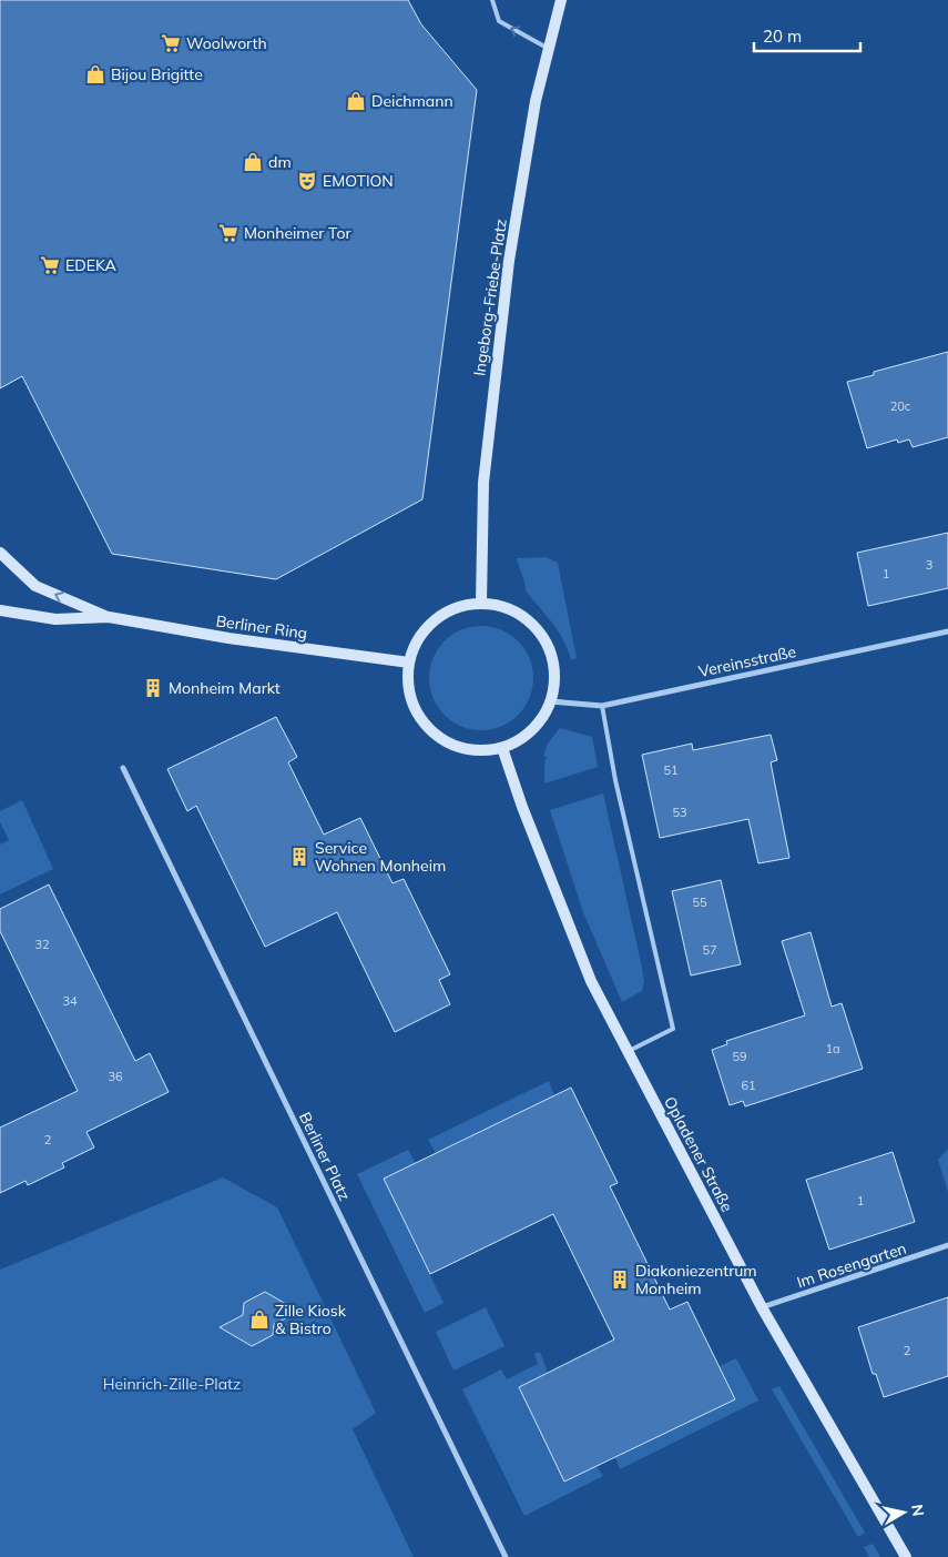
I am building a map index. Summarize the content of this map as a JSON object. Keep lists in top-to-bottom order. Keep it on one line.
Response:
{"streets":{"street":["Ingeborg-Friebe-Platz","Berliner Ring","Vereinsstraße","Opladener Straße","Berliner Platz","Im Rosengarten"]},"crossings":[["Ingeborg-Friebe-Platz","Berliner Ring"],["Ingeborg-Friebe-Platz","Vereinsstraße"],["Ingeborg-Friebe-Platz","Opladener Straße"],["Berliner Ring","Vereinsstraße"],["Berliner Ring","Opladener Straße"],["Vereinsstraße","Opladener Straße"],["Opladener Straße","Im Rosengarten"]],"parks":["Heinrich-Zille-Platz"],"places":{"supermarket":["Woolworth","Monheimer Tor","EDEKA"],"shop":["Bijou Brigitte","Deichmann","dm","Zille Kiosk & Bistro"],"theatre":["EMOTION"],"building":["Monheim Markt","Service Wohnen Monheim","Diakoniezentrum Monheim"]},"house_numbers":["20c","3","1","51","53","55","32","57","34","1a","59","36","61","2","1","2"],"scale_bar":"20 m","north":"right"}
